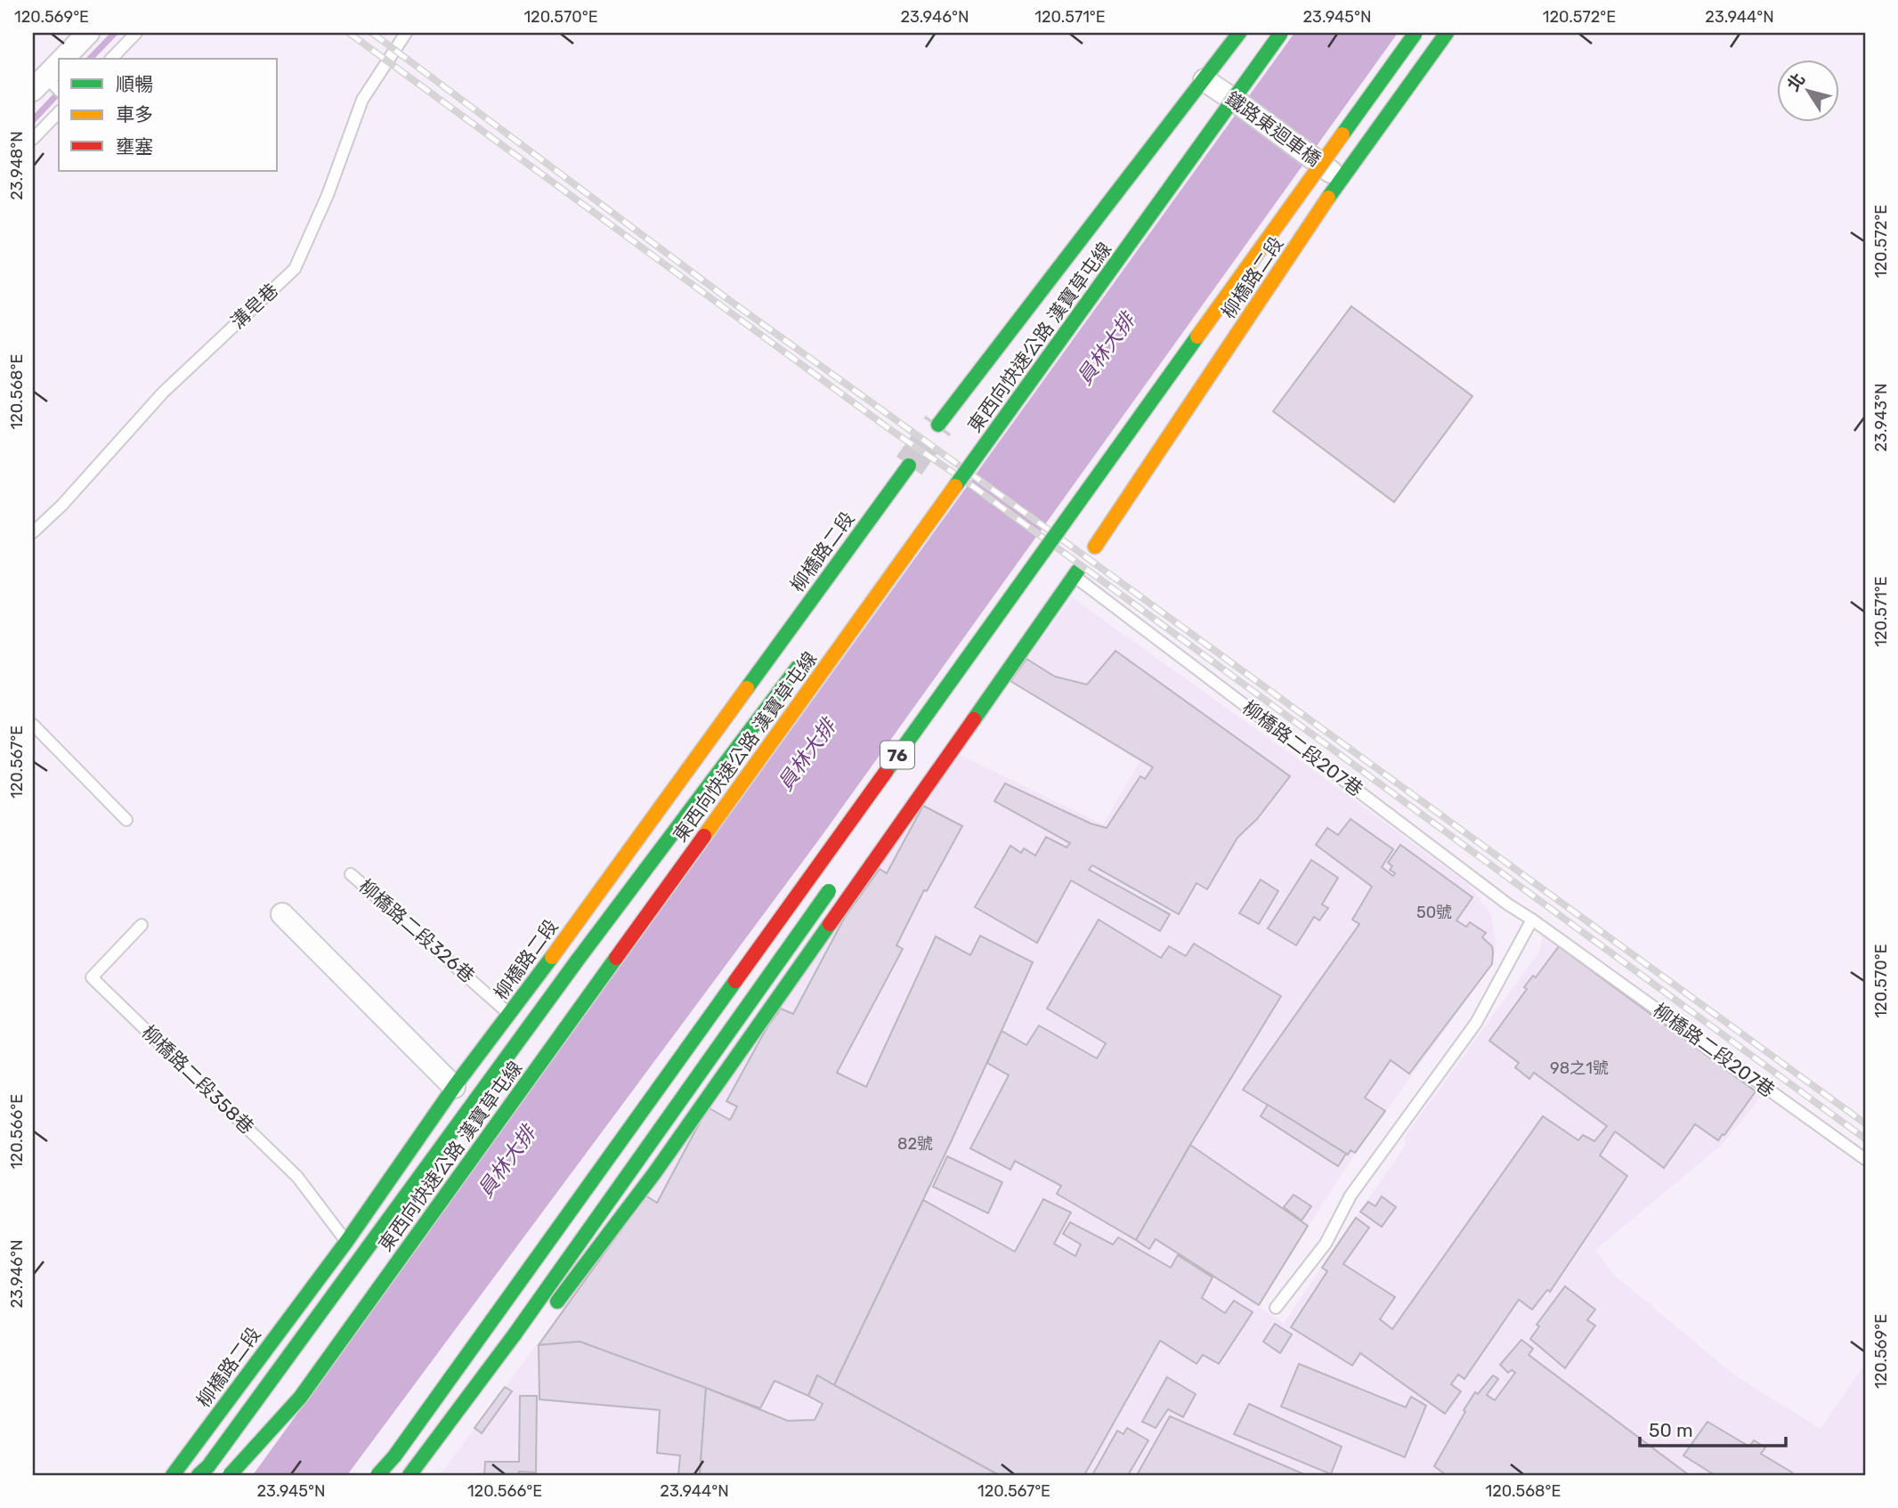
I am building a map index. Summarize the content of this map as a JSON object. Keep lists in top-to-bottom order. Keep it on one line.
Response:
{"streets":{"main road":["柳橋路二段","東西向快速公路 漢寶草屯線","76"],"street":["鐵路東迴車橋"],"lane":["溝皂巷","柳橋路二段207巷","柳橋路二段326巷","柳橋路二段358巷"]},"crossings":[["鐵路東迴車橋","柳橋路二段"],["鐵路東迴車橋","76"],["柳橋路二段","柳橋路二段326巷"],["柳橋路二段","柳橋路二段358巷"]],"water":["員林大排"],"house_numbers":["50號","98之1號","82號"],"legend":["順暢","車多","壅塞"],"scale_bar":"50 m","north":"top left","coordinates":["120.569°E","120.570°E","23.946°N","120.571°E","23.945°N","120.572°E","23.944°N","23.948°N","120.568°E","23.943°N","120.567°E","120.566°E"]}
